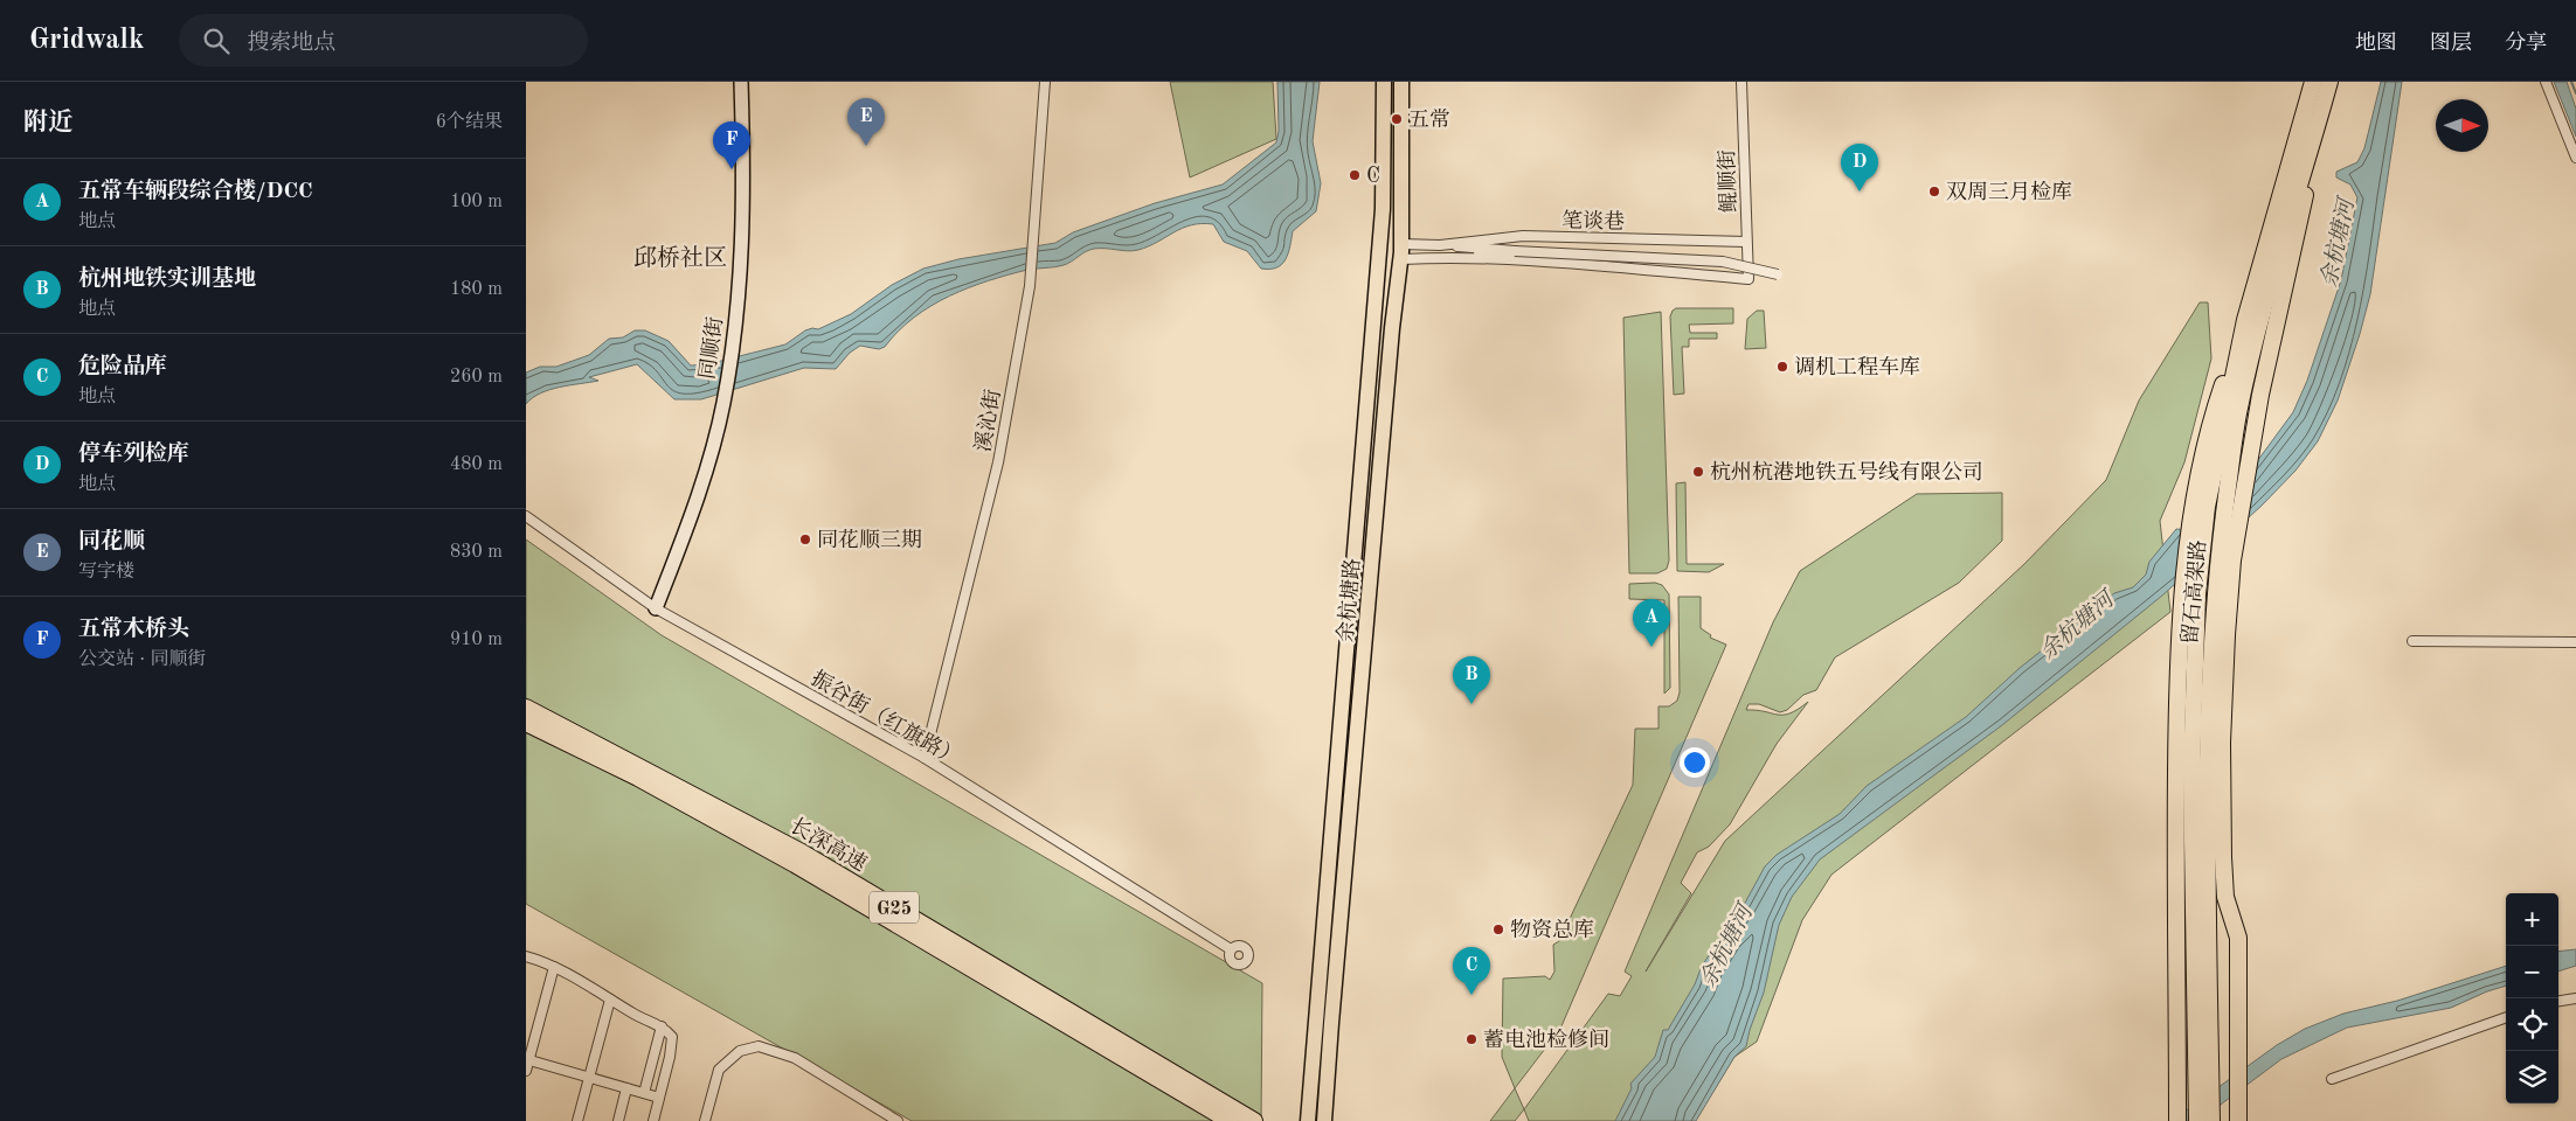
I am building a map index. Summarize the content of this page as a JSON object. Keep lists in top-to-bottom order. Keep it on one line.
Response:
{"streets":{"highway":["留石高架路","长深高速","G25"],"main road":["余杭塘路"],"street":["鲲顺街","笔谈巷","同顺街","溪沁街","振谷街（红旗路）"]},"crossings":[["鲲顺街","笔谈巷"],["笔谈巷","余杭塘路"],["同顺街","振谷街（红旗路）"],["溪沁街","振谷街（红旗路）"]],"districts":["邱桥社区"],"water":["余杭塘河"],"places":["五常","C","双周三月检库","调机工程车库","杭州杭港地铁五号线有限公司","同花顺三期","物资总库","蓄电池检修间"],"north":"right","page":{"header":"Gridwalk","search":"搜索地点","nav":["地图","图层","分享"],"heading":["附近","6个结果"],"pins":["E","F","D","A","B","C"],"list":[{"mark":"A","name":"五常车辆段综合楼/DCC","note":"地点","value":"100 m"},{"mark":"B","name":"杭州地铁实训基地","note":"地点","value":"180 m"},{"mark":"C","name":"危险品库","note":"地点","value":"260 m"},{"mark":"D","name":"停车列检库","note":"地点","value":"480 m"},{"mark":"E","name":"同花顺","note":"写字楼","value":"830 m"},{"mark":"F","name":"五常木桥头","note":"公交站 · 同顺街","value":"910 m"}],"map_buttons":["+","−"]}}
